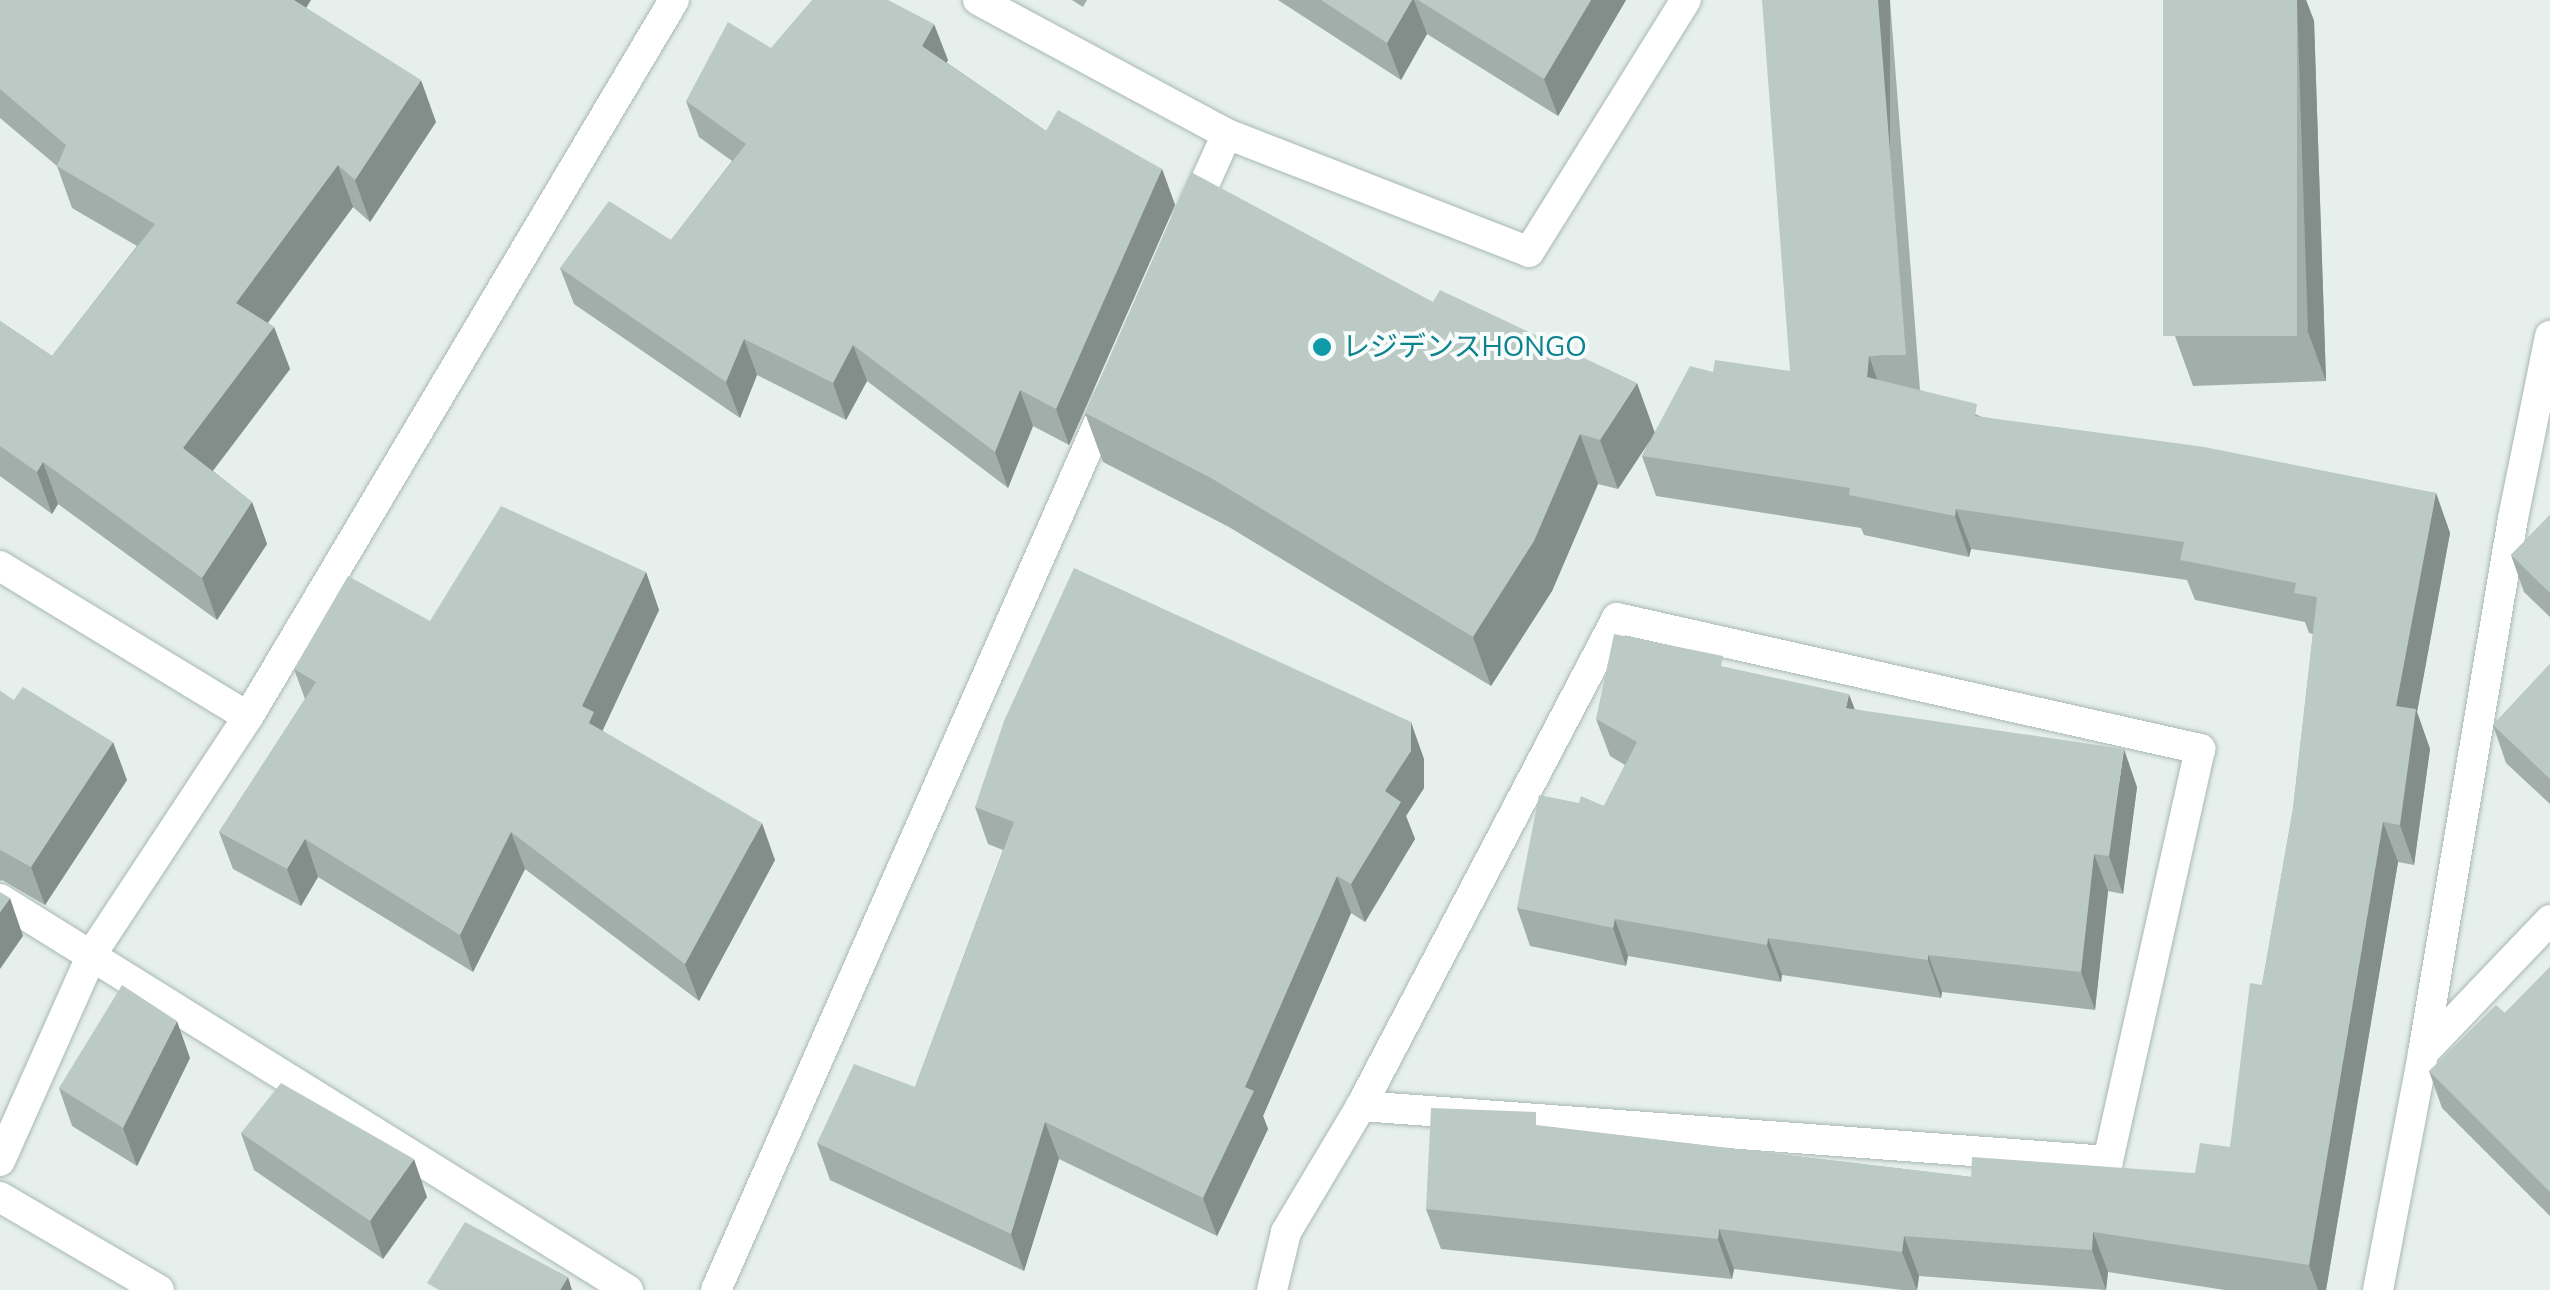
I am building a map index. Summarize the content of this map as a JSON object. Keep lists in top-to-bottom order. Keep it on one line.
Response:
{"places":["レジデンスHONGO"]}
